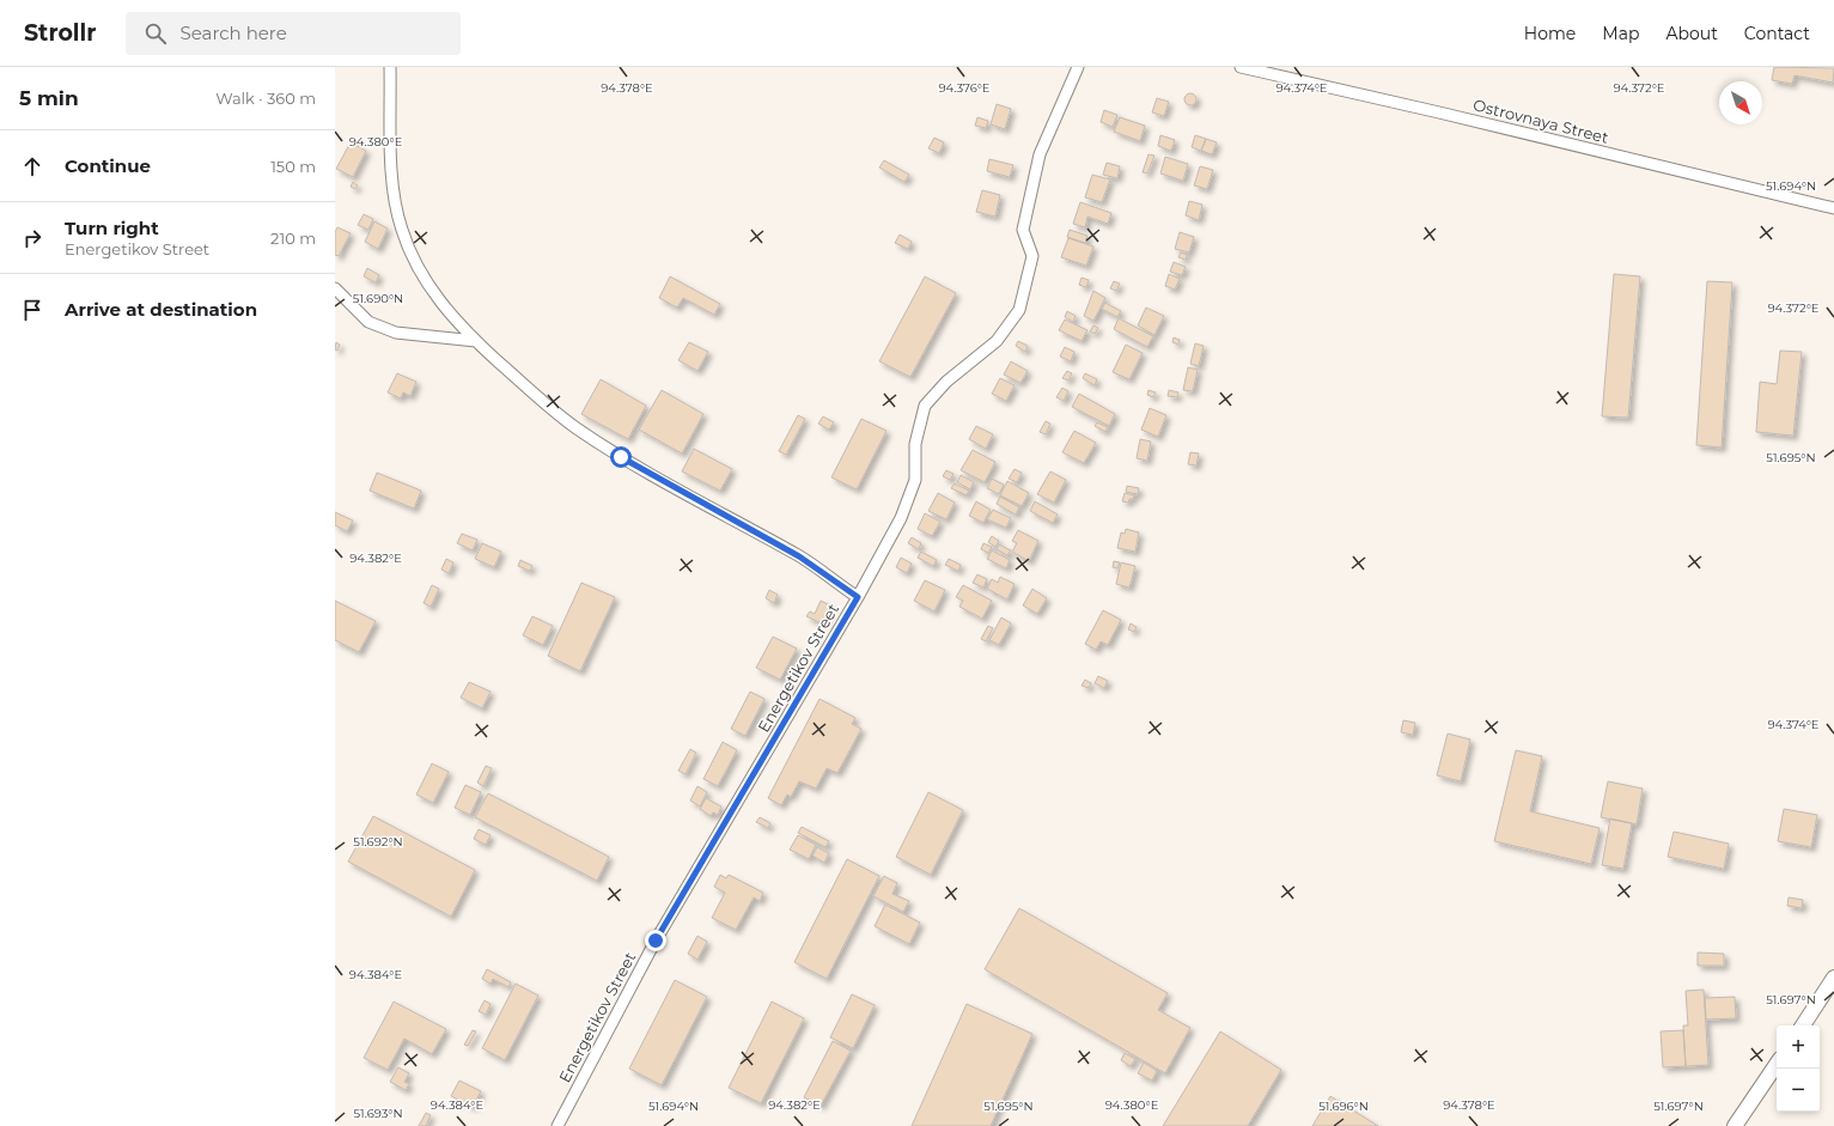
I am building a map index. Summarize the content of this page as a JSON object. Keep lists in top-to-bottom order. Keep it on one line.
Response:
{"streets":{"street":["Ostrovnaya Street","Energetikov Street"]},"north":"bottom right","page":{"header":"Strollr","search":"Search here","nav":["Home","Map","About","Contact"],"heading":["5 min","Walk · 360 m"],"list":[["Continue","150 m"],["Turn right","Energetikov Street","210 m"],"Arrive at destination"],"map_buttons":["+","−"]},"coordinates":["94.374°E","94.378°E","94.376°E","94.372°E","94.380°E","51.694°N","51.690°N","51.695°N","94.382°E","51.692°N","94.384°E","51.697°N","51.696°N","51.693°N"]}
